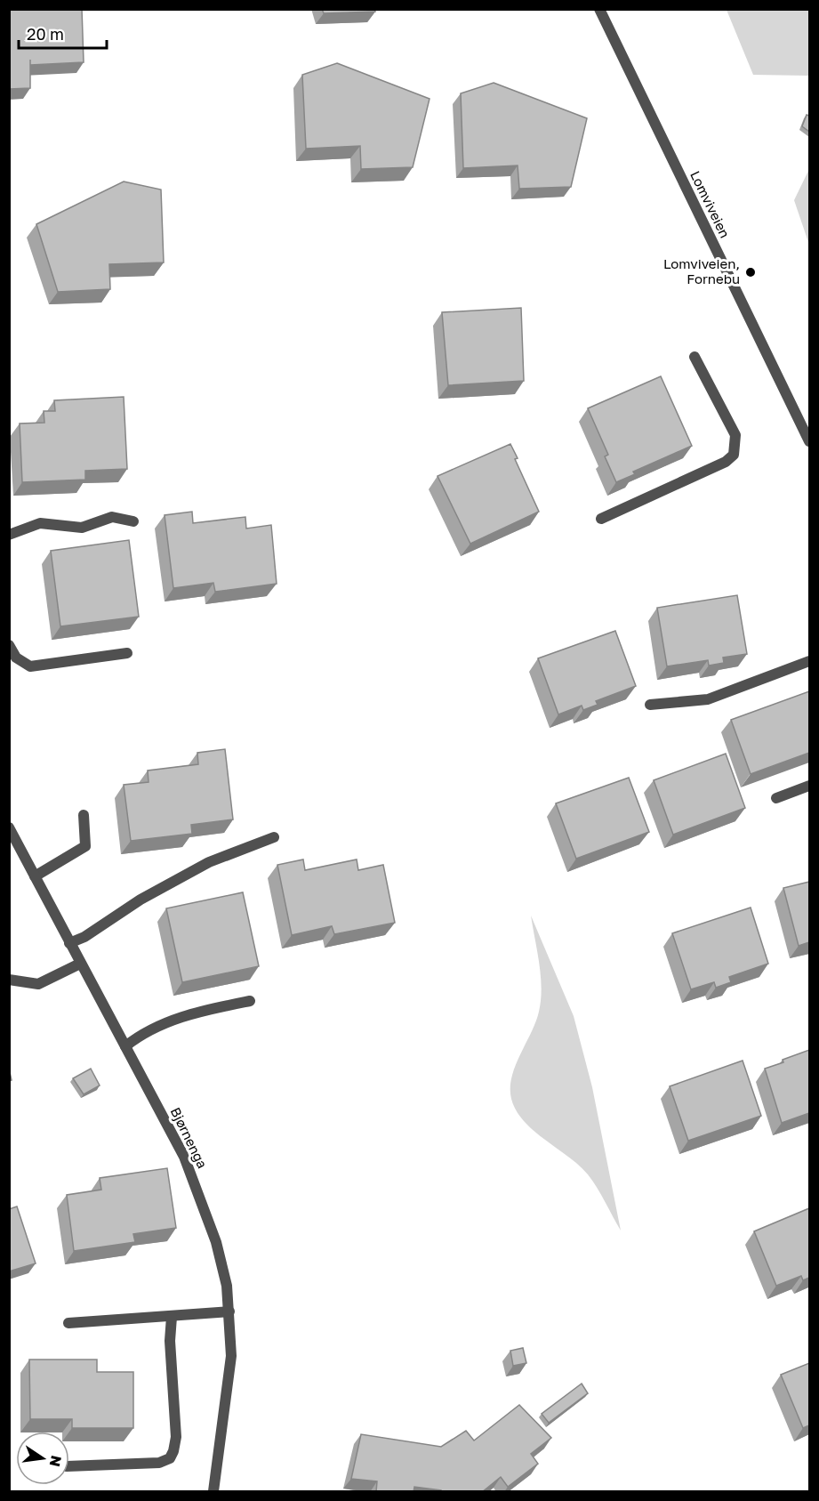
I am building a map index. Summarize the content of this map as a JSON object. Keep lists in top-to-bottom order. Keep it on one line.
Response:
{"streets":{"street":["Lomviveien","Bjørnenga"]},"places":["Lomviveien, Fornebu"],"scale_bar":"20 m","north":"right"}
